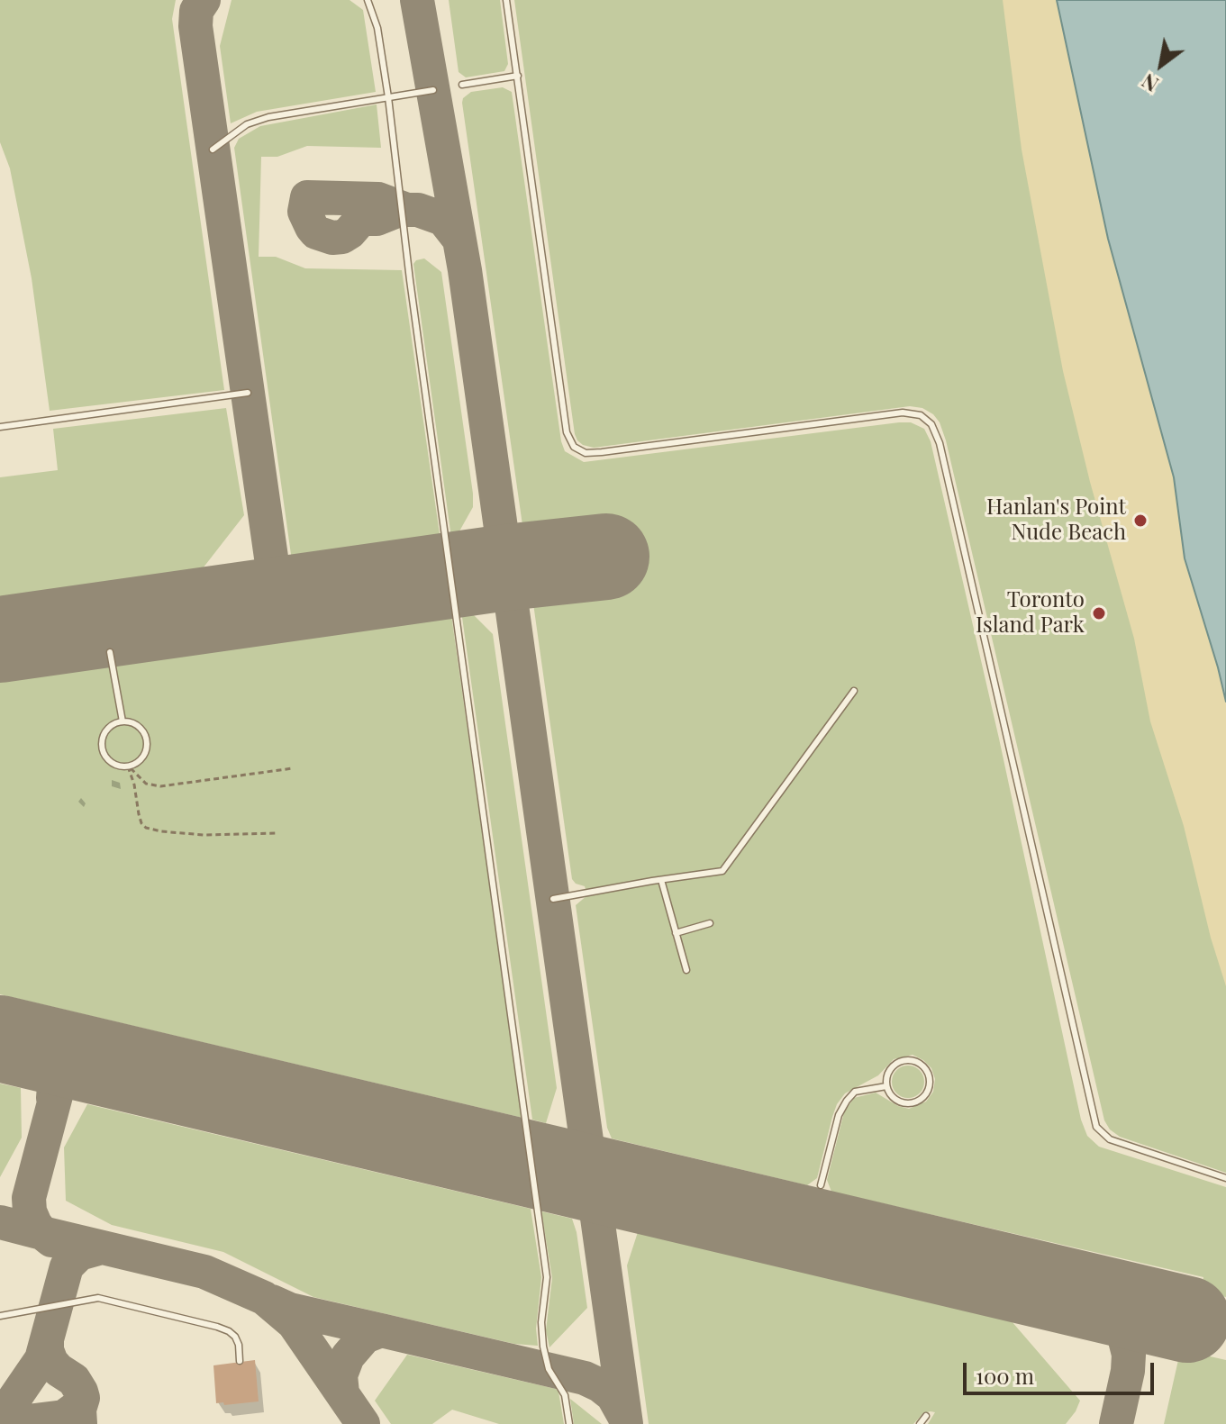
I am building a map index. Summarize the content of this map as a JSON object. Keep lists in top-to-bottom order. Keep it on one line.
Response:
{"places":["Hanlan's Point Nude Beach","Toronto Island Park"],"scale_bar":"100 m","north":"bottom left"}
